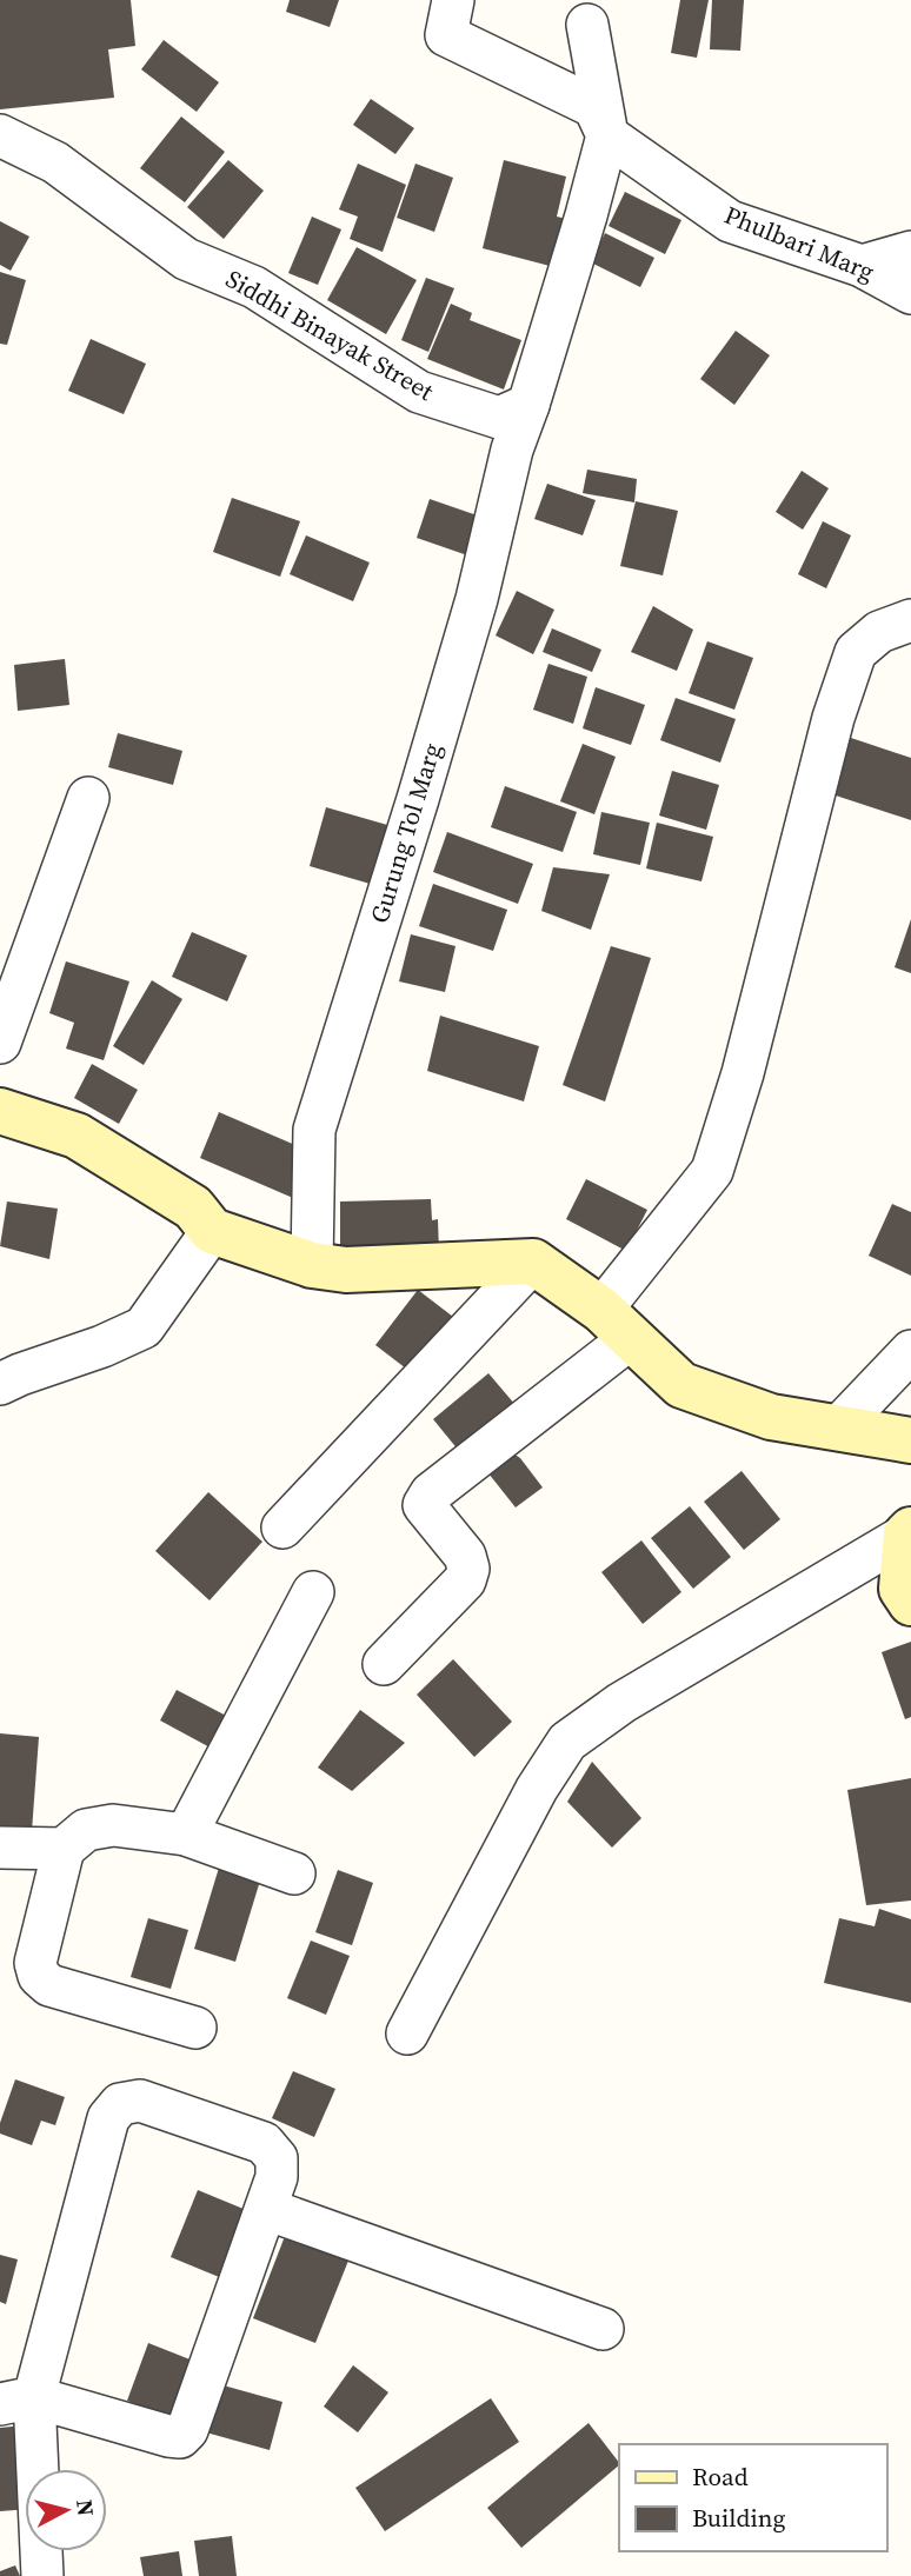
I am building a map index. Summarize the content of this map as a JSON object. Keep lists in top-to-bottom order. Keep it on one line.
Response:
{"streets":{"street":["Phulbari Marg","Siddhi Binayak Street","Gurung Tol Marg"]},"crossings":[["Siddhi Binayak Street","Gurung Tol Marg"]],"legend":["Road","Building"],"north":"right"}
